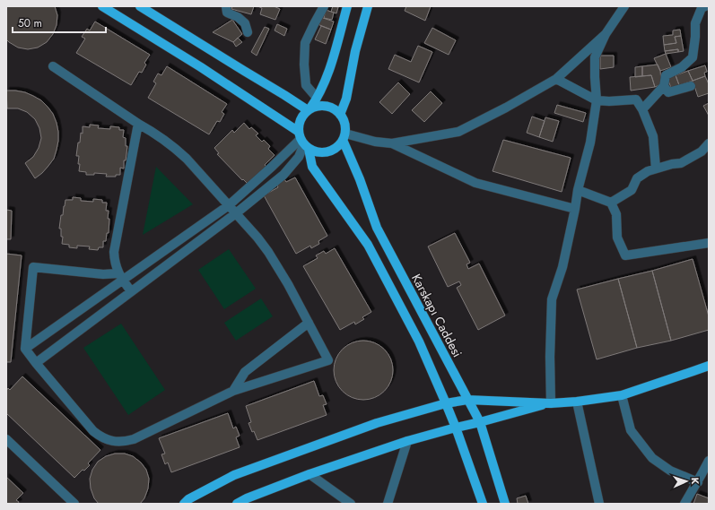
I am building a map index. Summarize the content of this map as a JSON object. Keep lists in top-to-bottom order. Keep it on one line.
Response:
{"streets":{"main road":["Karskapı Caddesi"]},"scale_bar":"50 m","north":"right"}
